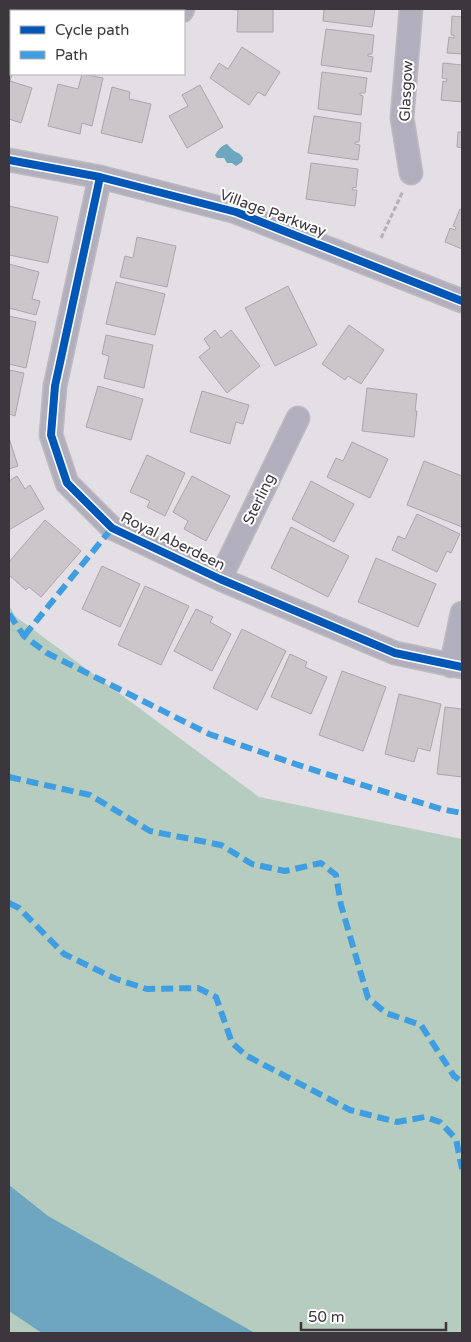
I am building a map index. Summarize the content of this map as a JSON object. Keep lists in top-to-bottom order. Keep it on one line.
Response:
{"streets":{"street":["Glasgow","Village Parkway","Sterling","Royal Aberdeen"]},"crossings":[["Village Parkway","Royal Aberdeen"],["Sterling","Royal Aberdeen"]],"legend":["Cycle path","Path"],"scale_bar":"50 m"}
